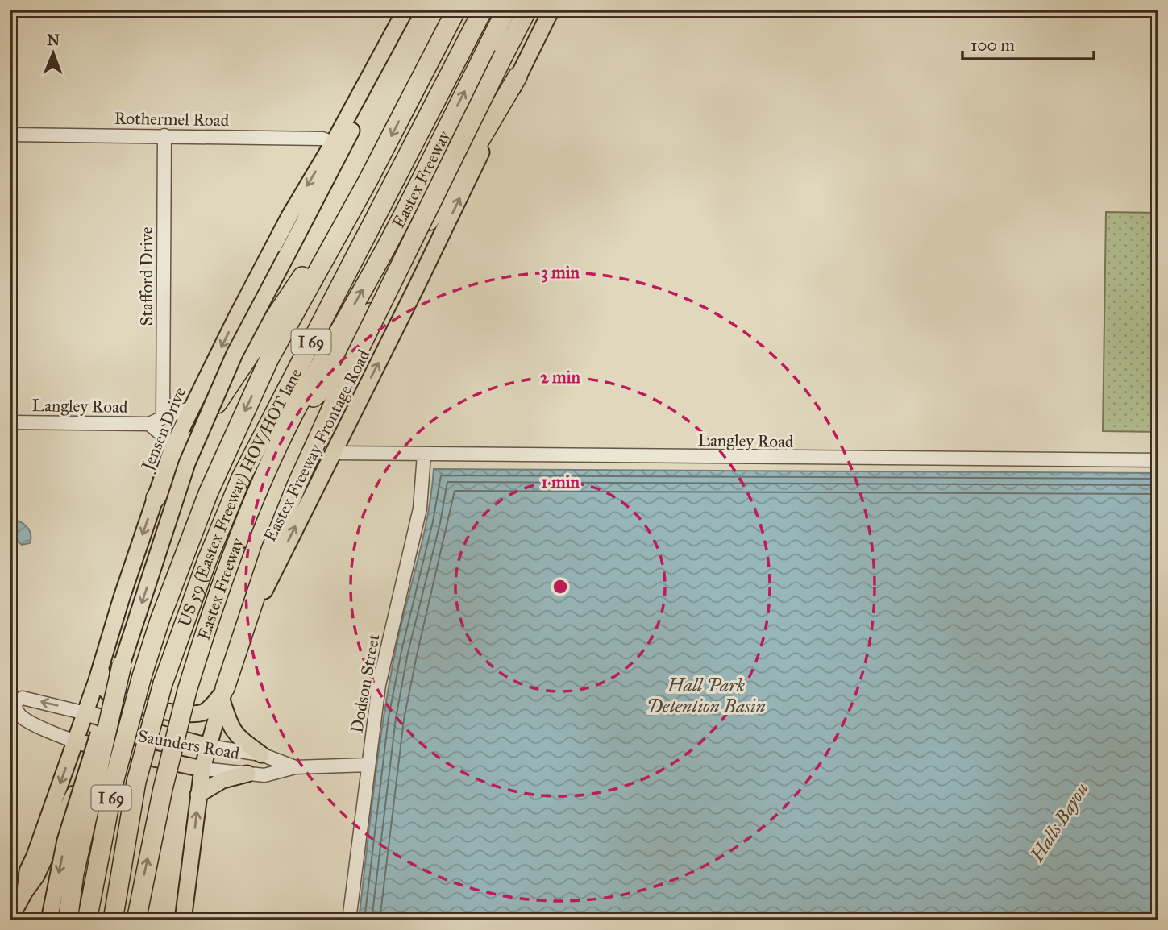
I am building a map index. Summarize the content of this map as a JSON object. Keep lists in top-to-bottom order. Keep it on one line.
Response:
{"streets":{"highway":["Eastex Freeway","I 69","US 59 (Eastex Freeway) HOV/HOT lane"],"main road":["Jensen Drive","Eastex Freeway Frontage Road","Saunders Road"],"street":["Rothermel Road","Stafford Drive","Langley Road","Dodson Street"]},"crossings":[["Rothermel Road","Stafford Drive"],["Rothermel Road","Jensen Drive"],["Stafford Drive","Langley Road"],["Langley Road","Jensen Drive"],["Langley Road","Eastex Freeway Frontage Road"],["Langley Road","Dodson Street"],["Jensen Drive","Saunders Road"],["Eastex Freeway Frontage Road","Saunders Road"],["Dodson Street","Saunders Road"]],"water":["Hall Park Detention Basin","Halls Bayou"],"scale_bar":"100 m","north":"top","rings":["3 min","2 min","1 min"]}
